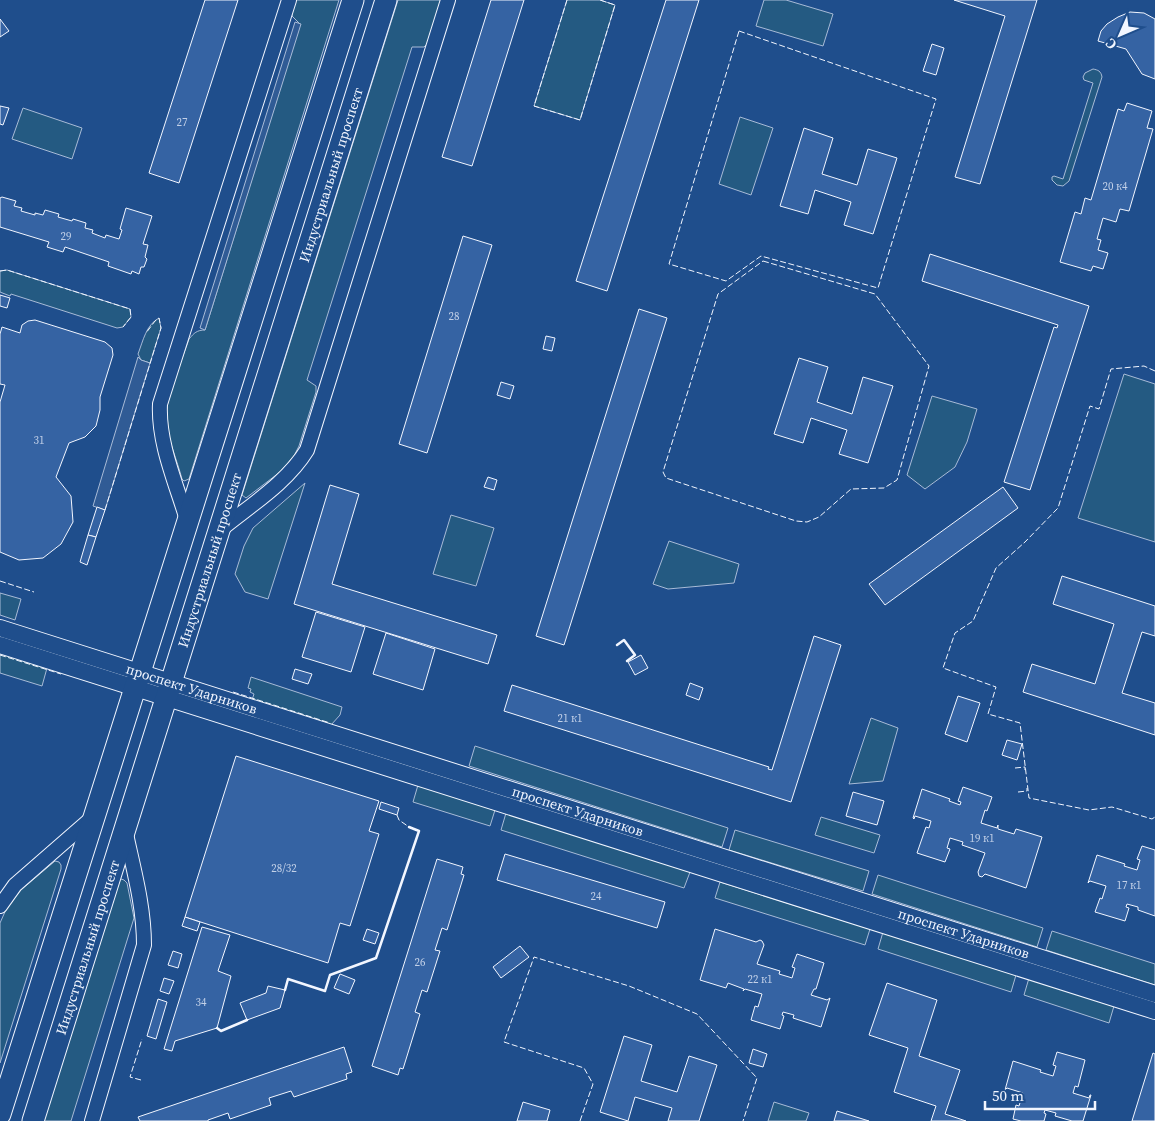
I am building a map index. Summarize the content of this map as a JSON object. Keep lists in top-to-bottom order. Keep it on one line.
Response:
{"streets":{"main road":["Индустриальный проспект"],"street":["проспект Ударников"]},"crossings":[["Индустриальный проспект","проспект Ударников"]],"house_numbers":["27","20 к4","29","28","31","21 к1","19 к1","28/32","17 к1","24","26","22 к1","34"],"scale_bar":"50 m","north":"bottom left"}
